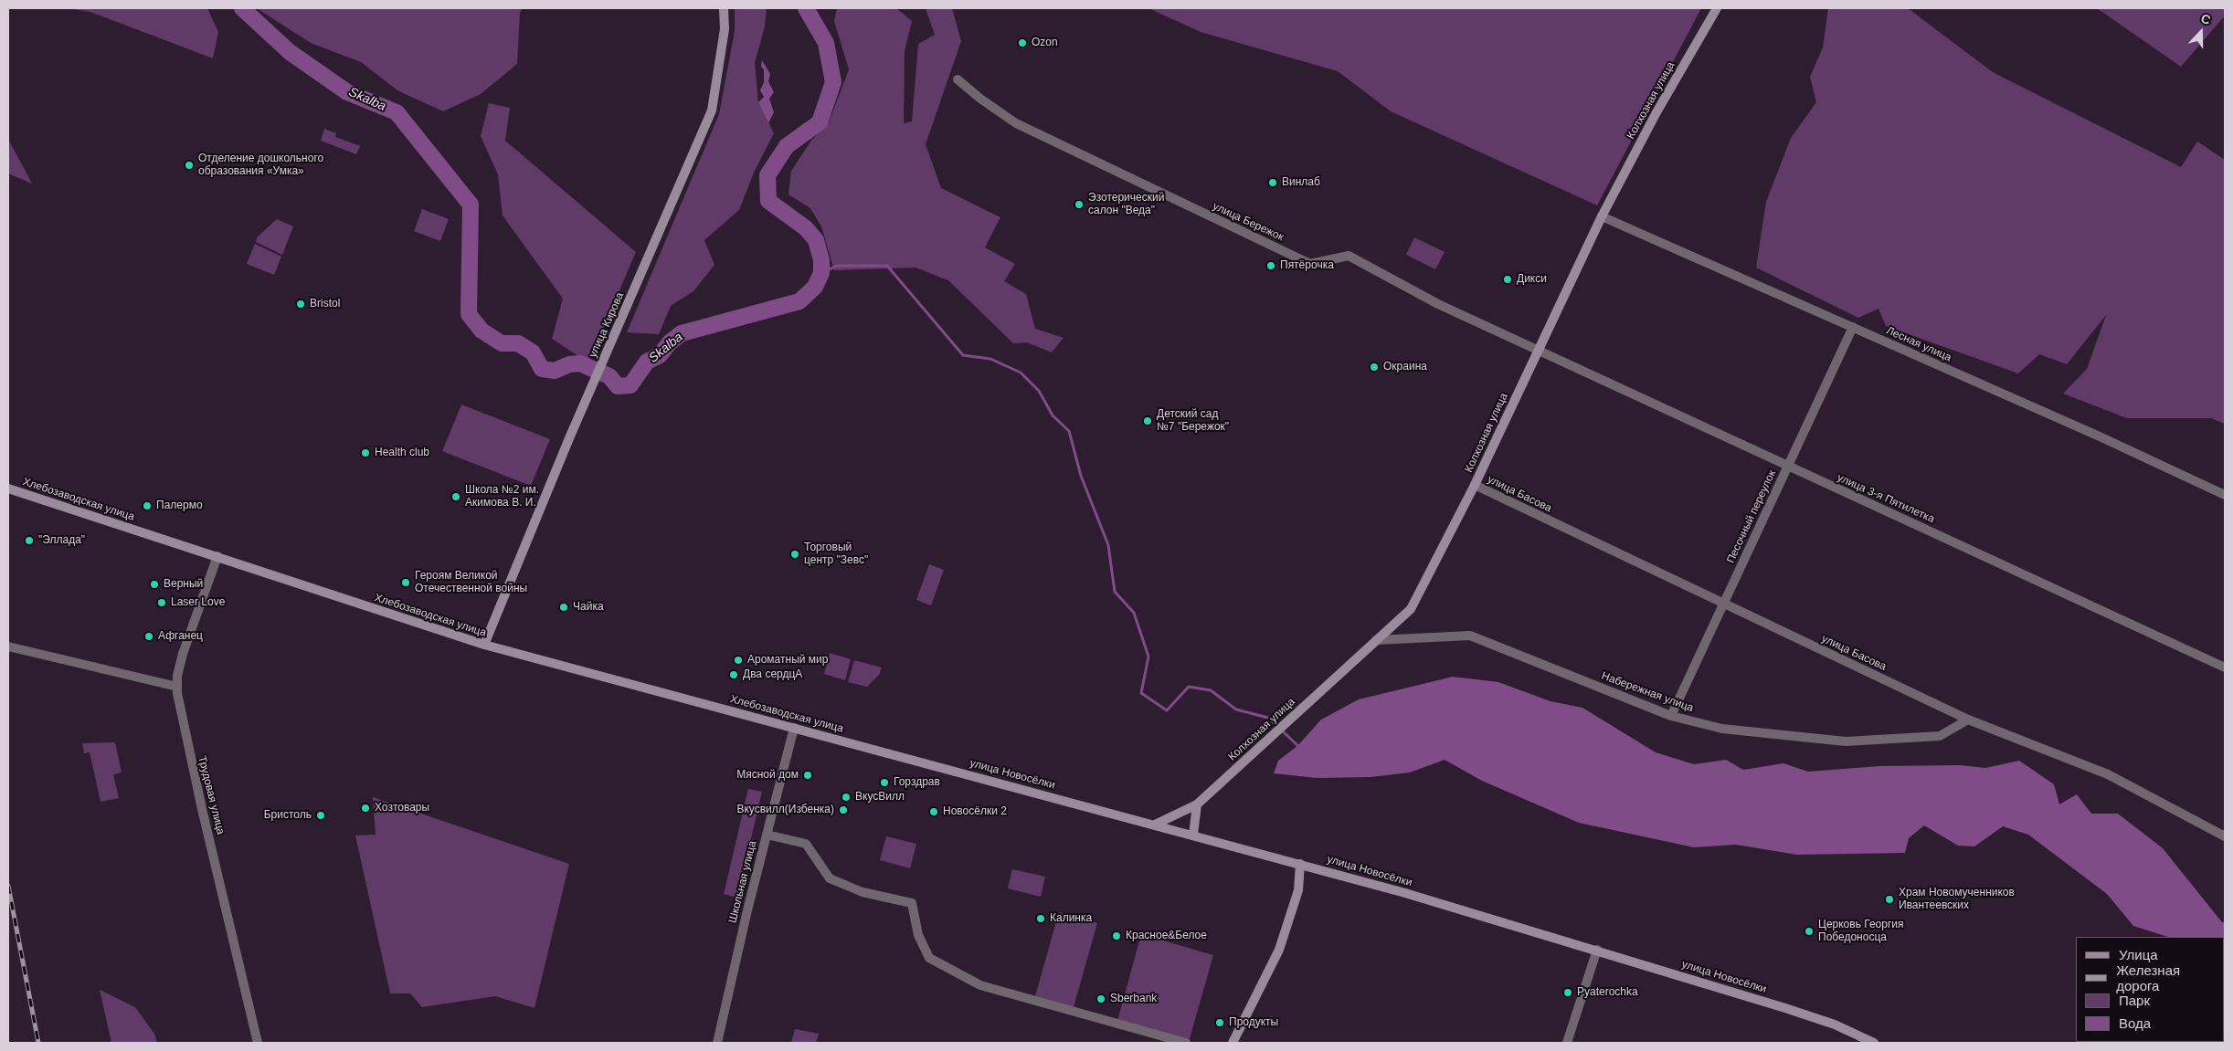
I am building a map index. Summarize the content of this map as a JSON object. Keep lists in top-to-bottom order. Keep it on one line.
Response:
{"streets":{"street":["Колхозная улица","улица Бережок","улица Кирова","Лесная улица","улица Басова","улица 3-я Пятилетка","Хлебозаводская улица","Песочный переулок","Набережная улица","улица Новосёлки","Трудовая улица","Школьная улица"]},"crossings":[["Колхозная улица","улица Бережок"],["Колхозная улица","Лесная улица"],["Колхозная улица","улица Басова"],["Колхозная улица","улица 3-я Пятилетка"],["Колхозная улица","Набережная улица"],["Колхозная улица","улица Новосёлки"],["улица Бережок","улица 3-я Пятилетка"],["улица Кирова","Хлебозаводская улица"],["Лесная улица","Песочный переулок"],["улица Басова","Песочный переулок"],["улица Басова","Набережная улица"],["улица 3-я Пятилетка","Песочный переулок"],["Хлебозаводская улица","улица Новосёлки"],["Хлебозаводская улица","Трудовая улица"],["Хлебозаводская улица","Школьная улица"],["Песочный переулок","Набережная улица"]],"water":["Skalba"],"places":["Ozon","Отделение дошкольного образования «Умка»","Винлаб","Эзотерический салон \"Веда\"","Пятёрочка","Дикси","Bristol","Окраина","Детский сад №7 \"Бережок\"","Health club","Школа №2 им. Акимова В. И.","Палермо","\"Эллада\"","Торговый центр \"Зевс\"","Героям Великой Отечественной войны","Верный","Laser Love","Чайка","Афганец","Ароматный мир","Два сердцА","Мясной дом","Горздрав","ВкусВилл","Хозтовары","Вкусвилл(Избенка)","Новосёлки 2","Бристоль","Храм Новомученников Ивантеевских","Калинка","Церковь Георгия Победоносца","Красное&Белое","Pyaterochka","Sberbank","Продукты"],"legend":["Улица","Железная дорога","Парк","Вода"],"north":"top"}
